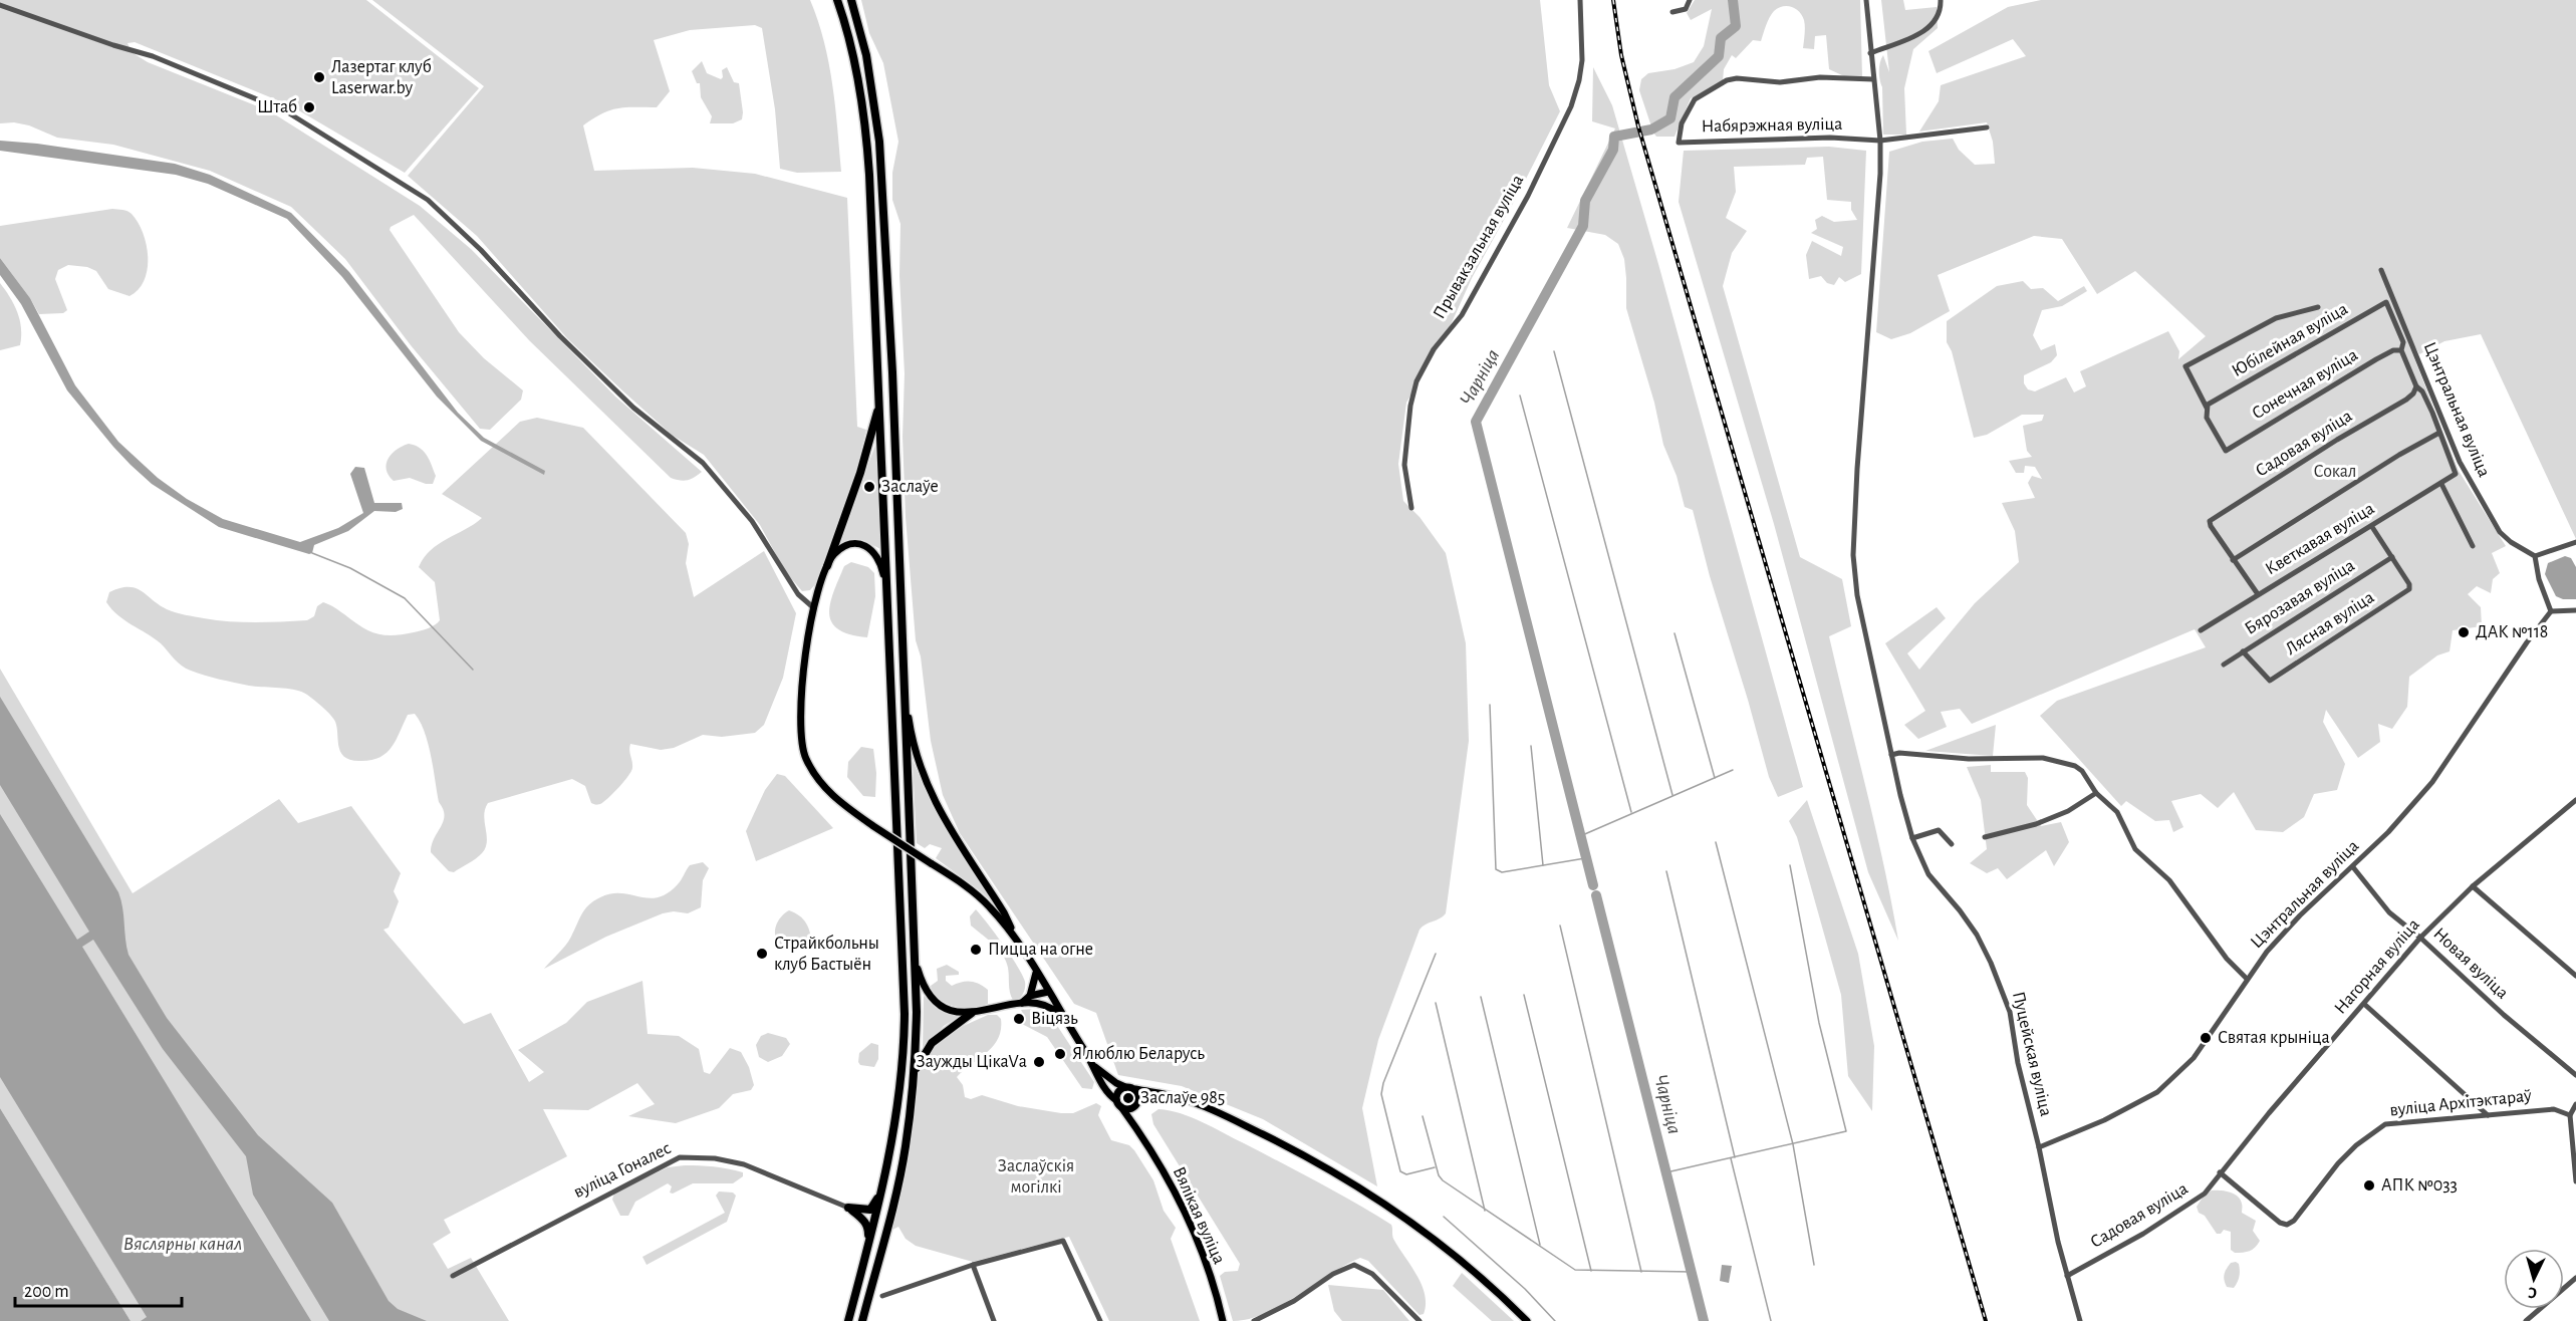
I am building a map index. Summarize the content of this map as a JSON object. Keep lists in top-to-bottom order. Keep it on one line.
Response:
{"streets":{"main road":["Вялікая вуліца"],"street":["Набярэжная вуліца","Прывакзальная вуліца","Юбілейная вуліца","Сонечная вуліца","Цэнтральная вуліца","Садовая вуліца","Кветкавая вуліца","Бярозавая вуліца","Лясная вуліца","Новая вуліца","Нагорная вуліца","Пуцейская вуліца","вуліца Архітэктараў","вуліца Гоналес"]},"crossings":[["Набярэжная вуліца","Пуцейская вуліца"],["Юбілейная вуліца","Сонечная вуліца"],["Цэнтральная вуліца","Новая вуліца"],["Цэнтральная вуліца","Пуцейская вуліца"],["Садовая вуліца","Нагорная вуліца"],["Садовая вуліца","Пуцейская вуліца"],["Садовая вуліца","вуліца Архітэктараў"],["Бярозавая вуліца","Лясная вуліца"],["Новая вуліца","Нагорная вуліца"],["Нагорная вуліца","вуліца Архітэктараў"]],"water":["Чарніца","Вяслярны канал"],"parks":["Сокал","Заслаўскія могілкі"],"places":["Лазертаг клуб Laserwar.by","Штаб","Заслаўе","ДАК №118","Пицца на огне","Страйкбольны клуб Бастыён","Віцязь","Святая крыніца","Я люблю Беларусь","Заужды ЦікаVа","Заслаўе 985","АПК №033"],"scale_bar":"200 m","north":"bottom"}
